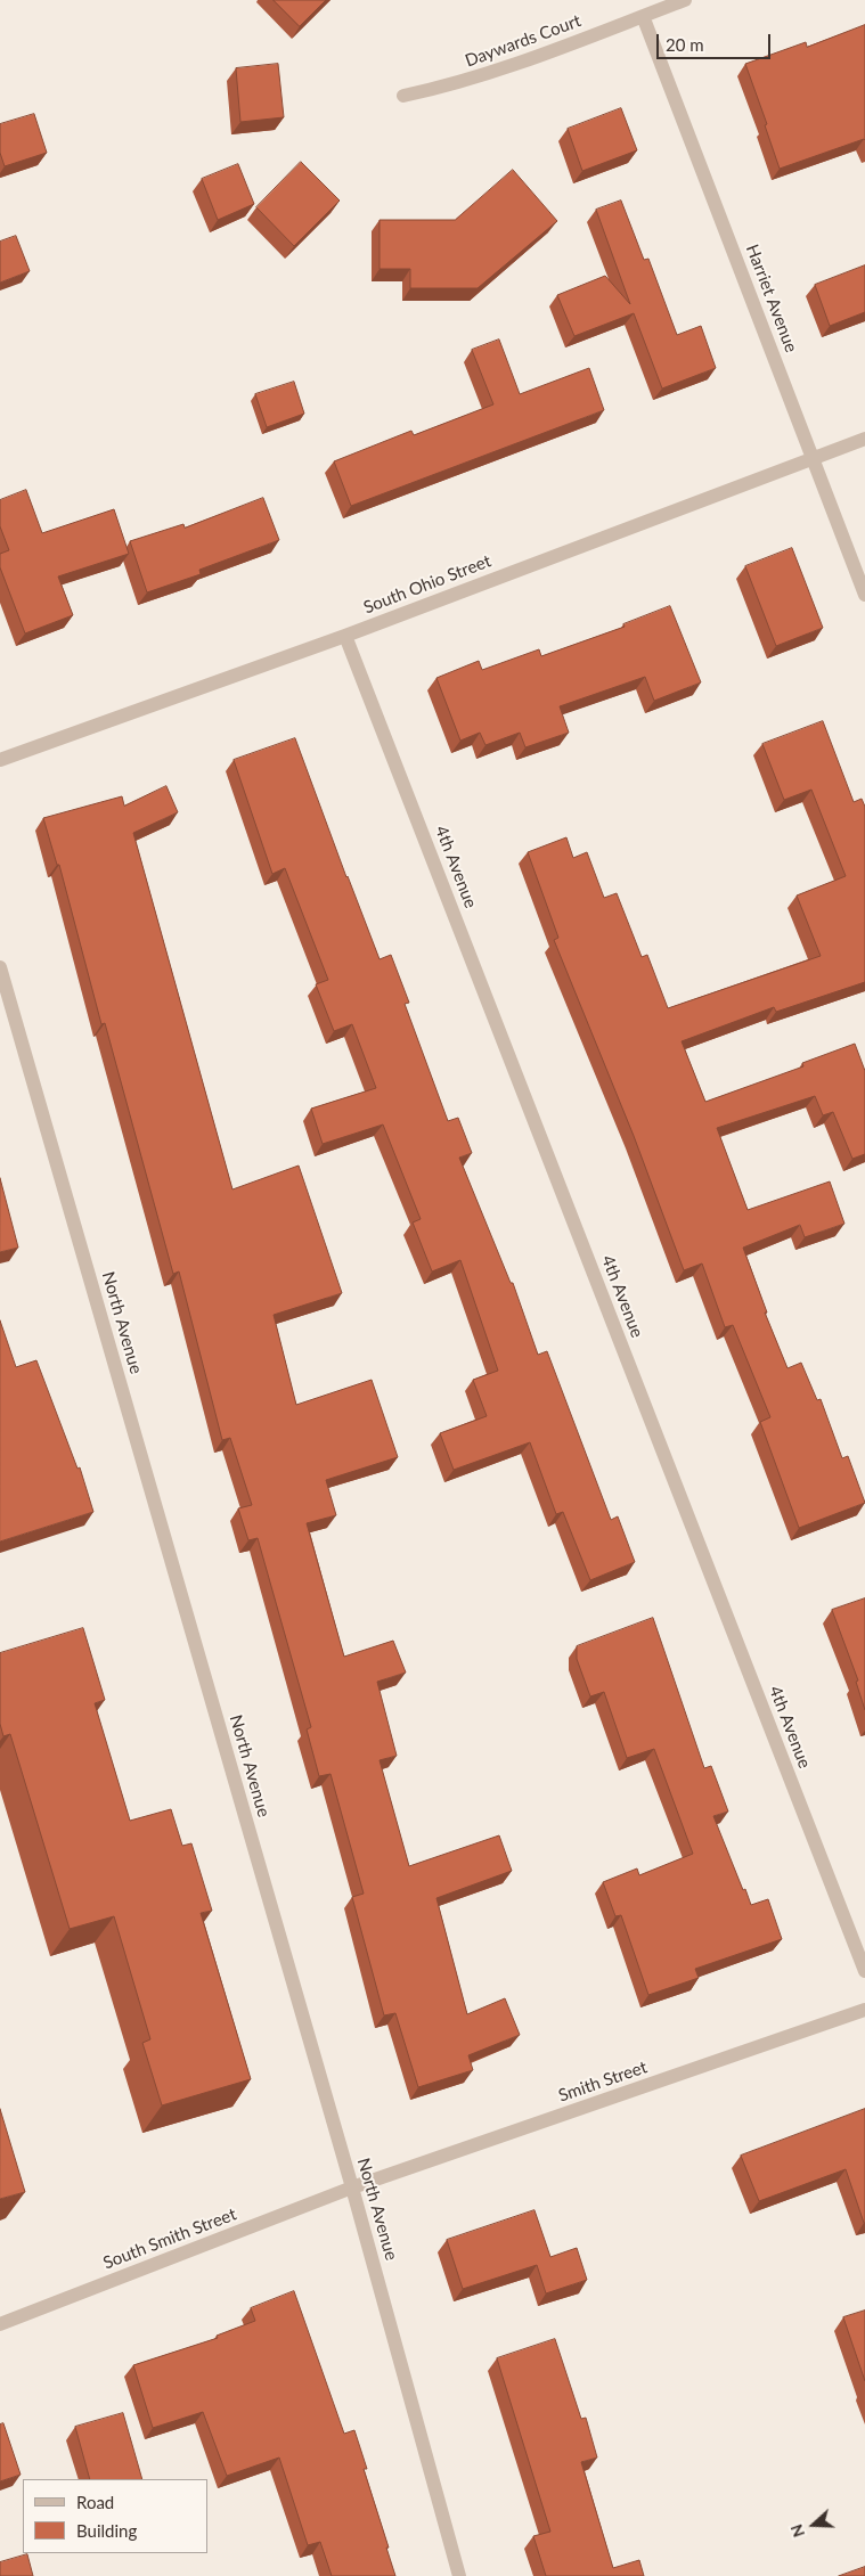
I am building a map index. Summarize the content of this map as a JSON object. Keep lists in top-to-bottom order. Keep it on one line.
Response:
{"streets":{"street":["Daywards Court","Harriet Avenue","South Ohio Street","4th Avenue","North Avenue","Smith Street","South Smith Street"]},"crossings":[["Daywards Court","Harriet Avenue"],["Harriet Avenue","South Ohio Street"],["South Ohio Street","4th Avenue"],["North Avenue","Smith Street"],["North Avenue","South Smith Street"],["Smith Street","South Smith Street"]],"legend":["Road","Building"],"scale_bar":"20 m","north":"left"}
